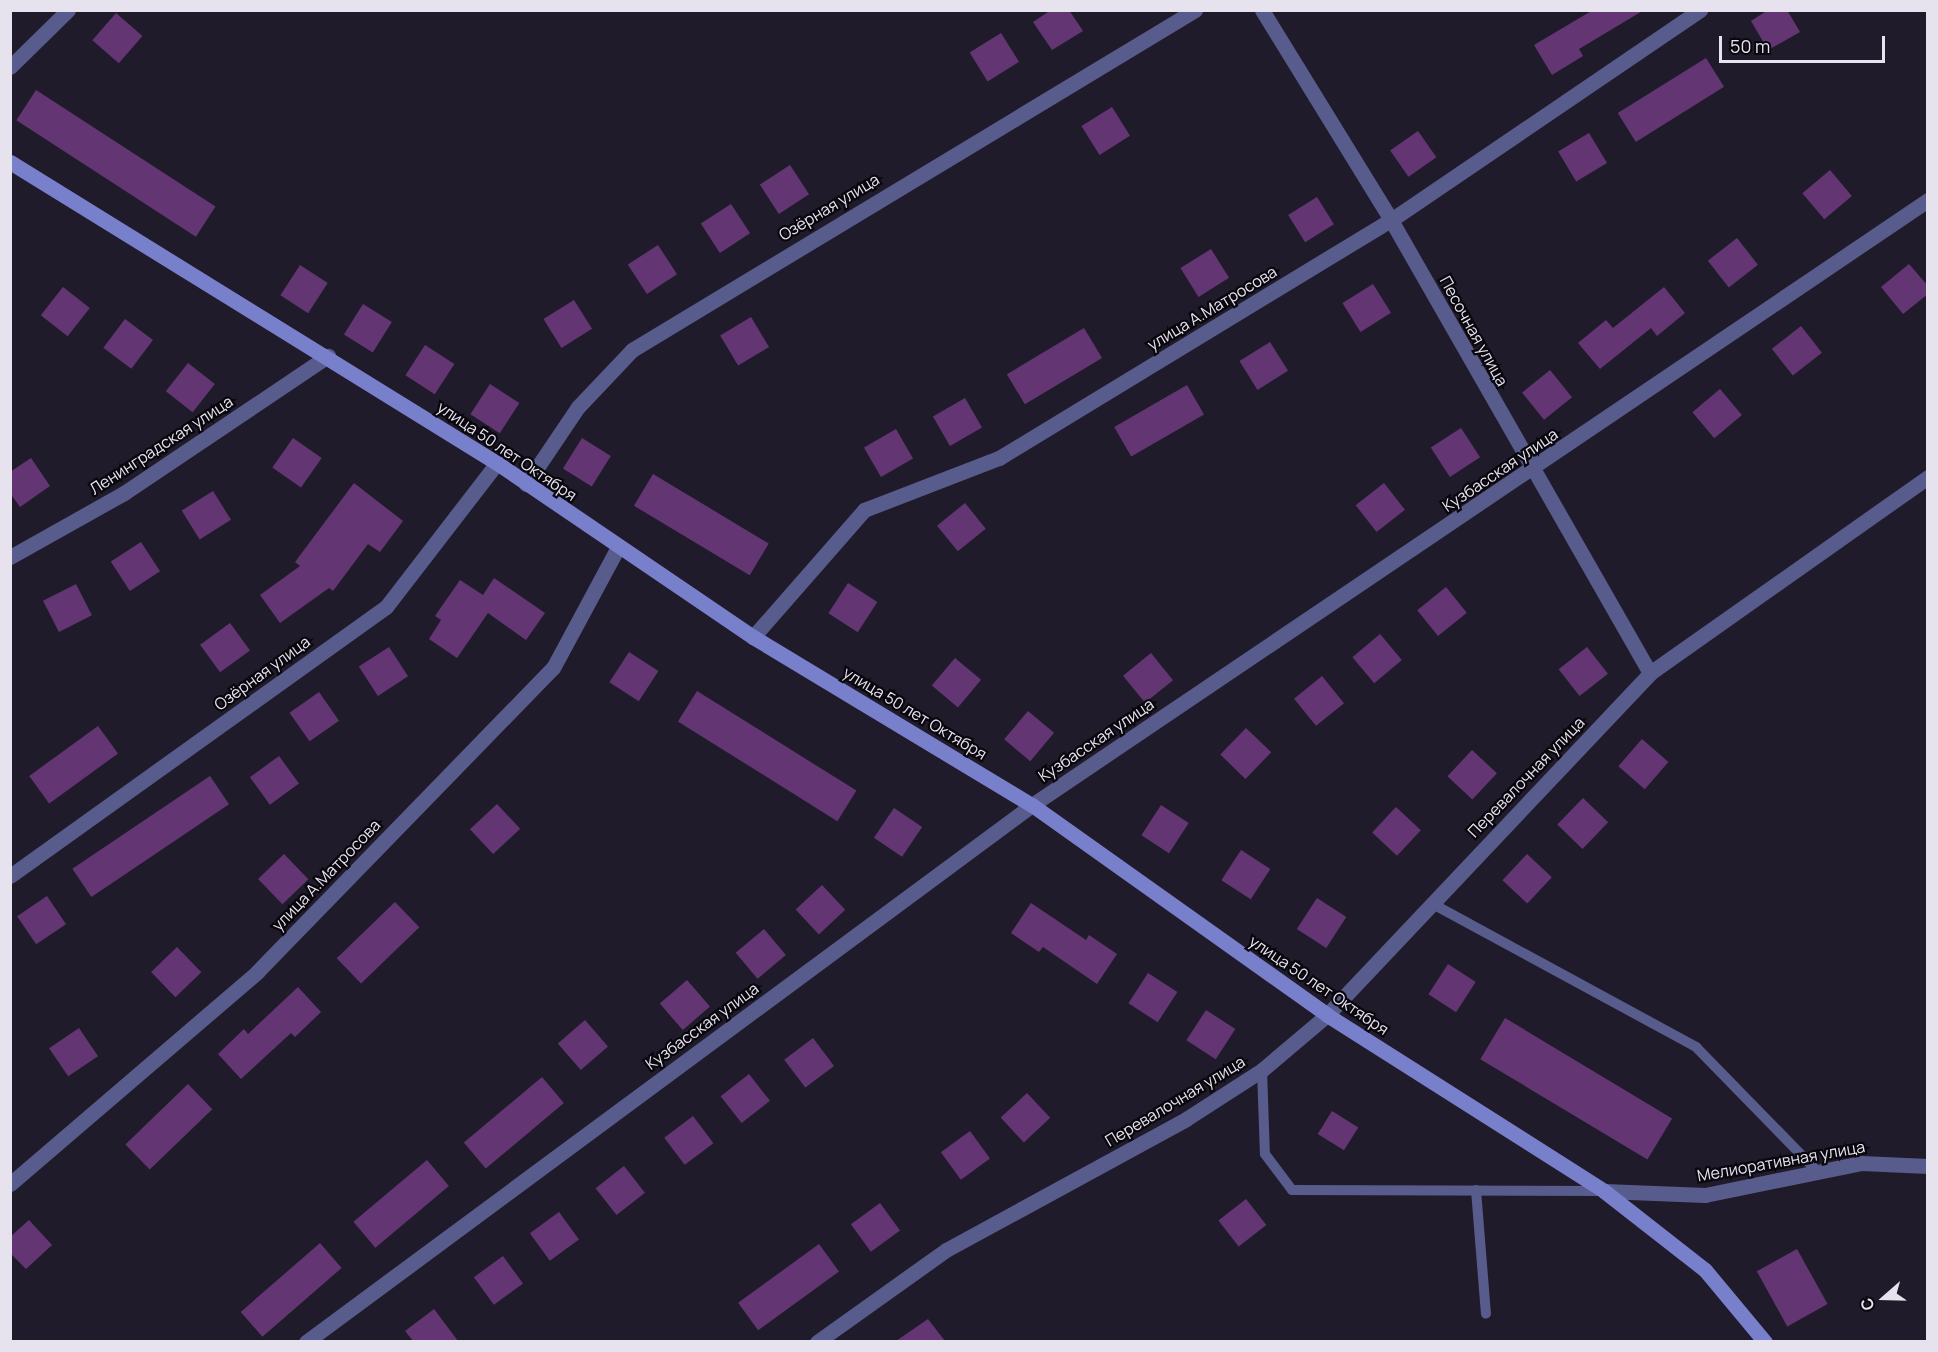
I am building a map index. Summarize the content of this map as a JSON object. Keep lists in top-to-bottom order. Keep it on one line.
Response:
{"streets":{"main road":["улица 50 лет Октября"],"street":["Озёрная улица","улица А.Матросова","Песочная улица","Ленинградская улица","Кузбасская улица","Перевалочная улица","Мелиоративная улица"]},"crossings":[["Озёрная улица","улица 50 лет Октября"],["улица А.Матросова","Песочная улица"],["улица А.Матросова","улица 50 лет Октября"],["Песочная улица","Кузбасская улица"],["Песочная улица","Перевалочная улица"],["Ленинградская улица","улица 50 лет Октября"],["улица 50 лет Октября","Кузбасская улица"],["улица 50 лет Октября","Перевалочная улица"],["улица 50 лет Октября","Мелиоративная улица"]],"scale_bar":"50 m","north":"left"}
